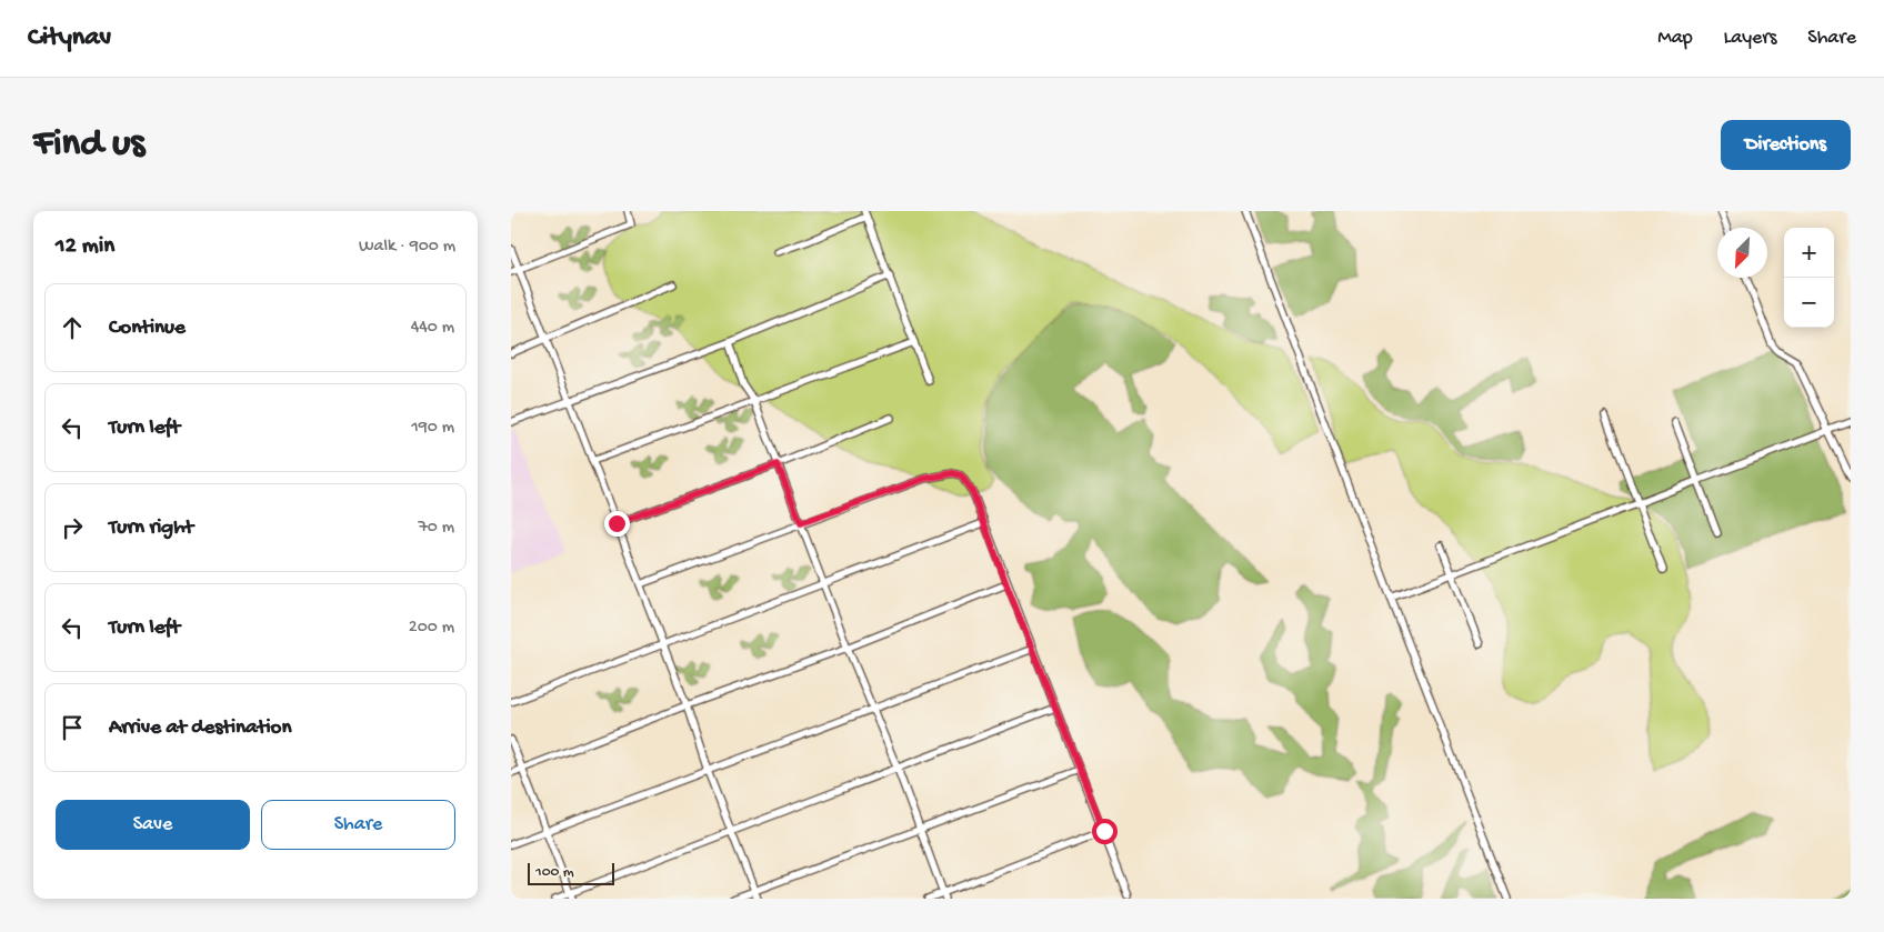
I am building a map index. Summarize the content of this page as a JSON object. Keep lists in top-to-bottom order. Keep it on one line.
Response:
{"scale_bar":"100 m","north":"bottom left","page":{"header":"Citynav","nav":["Map","Layers","Share"],"buttons":["Directions",["Save","Share"]],"title":"Find us","heading":["12 min","Walk · 900 m"],"map_buttons":["+","−"],"list":[["Continue","440 m"],["Turn left","190 m"],["Turn right","70 m"],["Turn left","200 m"],"Arrive at destination"],"scale":"100 m"}}
